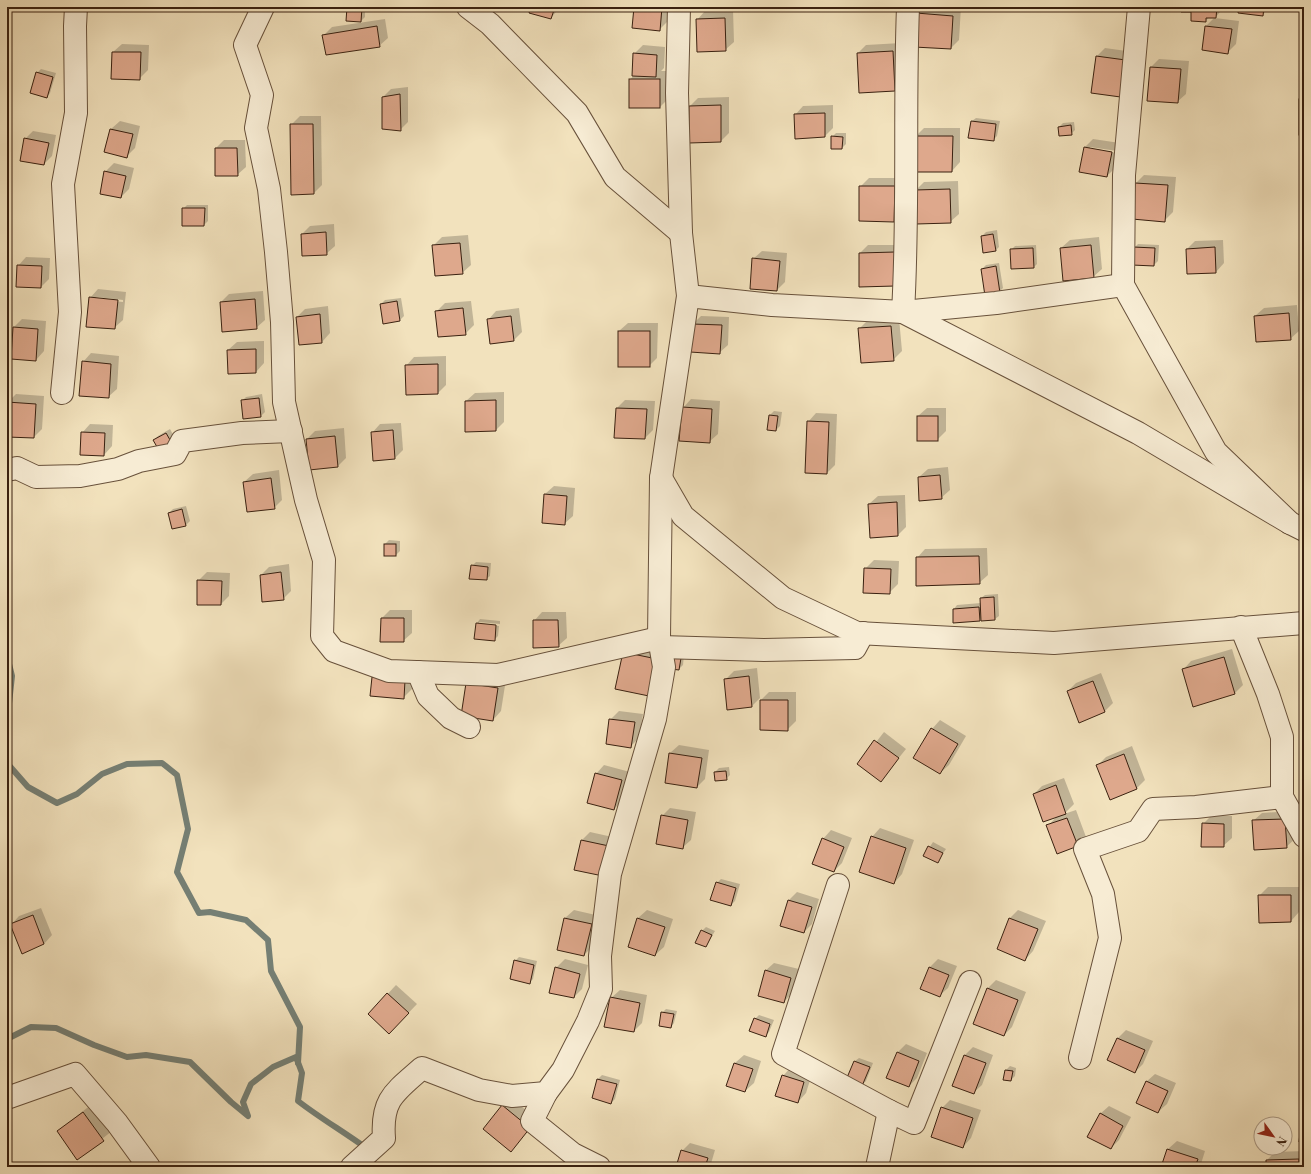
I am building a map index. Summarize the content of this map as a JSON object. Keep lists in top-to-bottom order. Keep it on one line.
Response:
{"north":"bottom right"}
